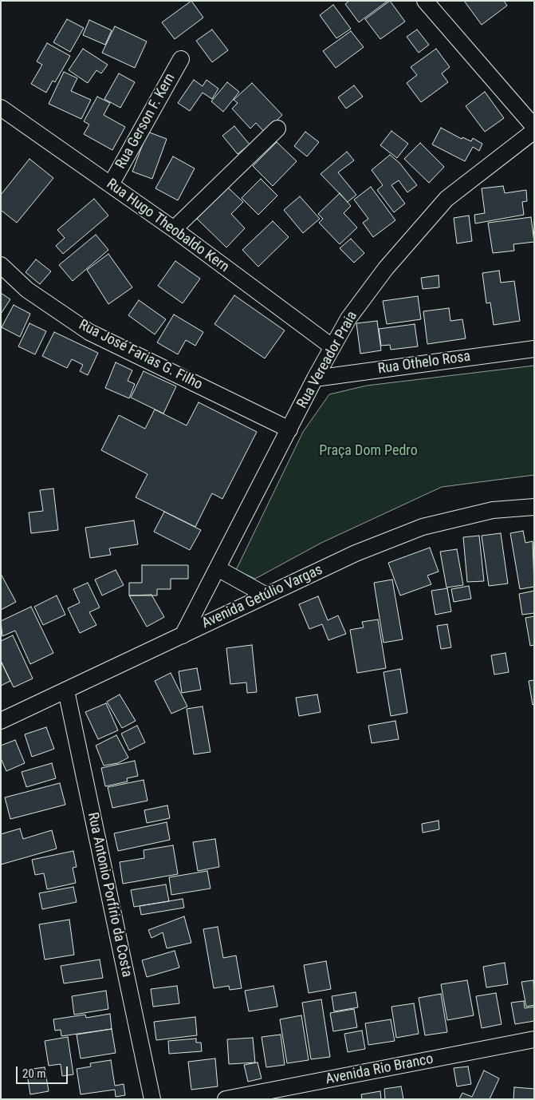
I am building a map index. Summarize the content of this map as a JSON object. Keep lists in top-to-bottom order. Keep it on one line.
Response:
{"streets":{"street":["Rua Gerson F. Kern","Rua Hugo Theobaldo Kern","Rua José Farias G. Filho","Rua Vereador Praia","Rua Othelo Rosa","Avenida Getúlio Vargas","Rua Antonio Porfírio da Costa","Avenida Rio Branco"]},"crossings":[["Rua Gerson F. Kern","Rua Hugo Theobaldo Kern"],["Rua Hugo Theobaldo Kern","Rua Vereador Praia"],["Rua José Farias G. Filho","Rua Vereador Praia"],["Rua Vereador Praia","Rua Othelo Rosa"],["Rua Vereador Praia","Avenida Getúlio Vargas"],["Avenida Getúlio Vargas","Rua Antonio Porfírio da Costa"]],"parks":["Praça Dom Pedro"],"scale_bar":"20 m"}
